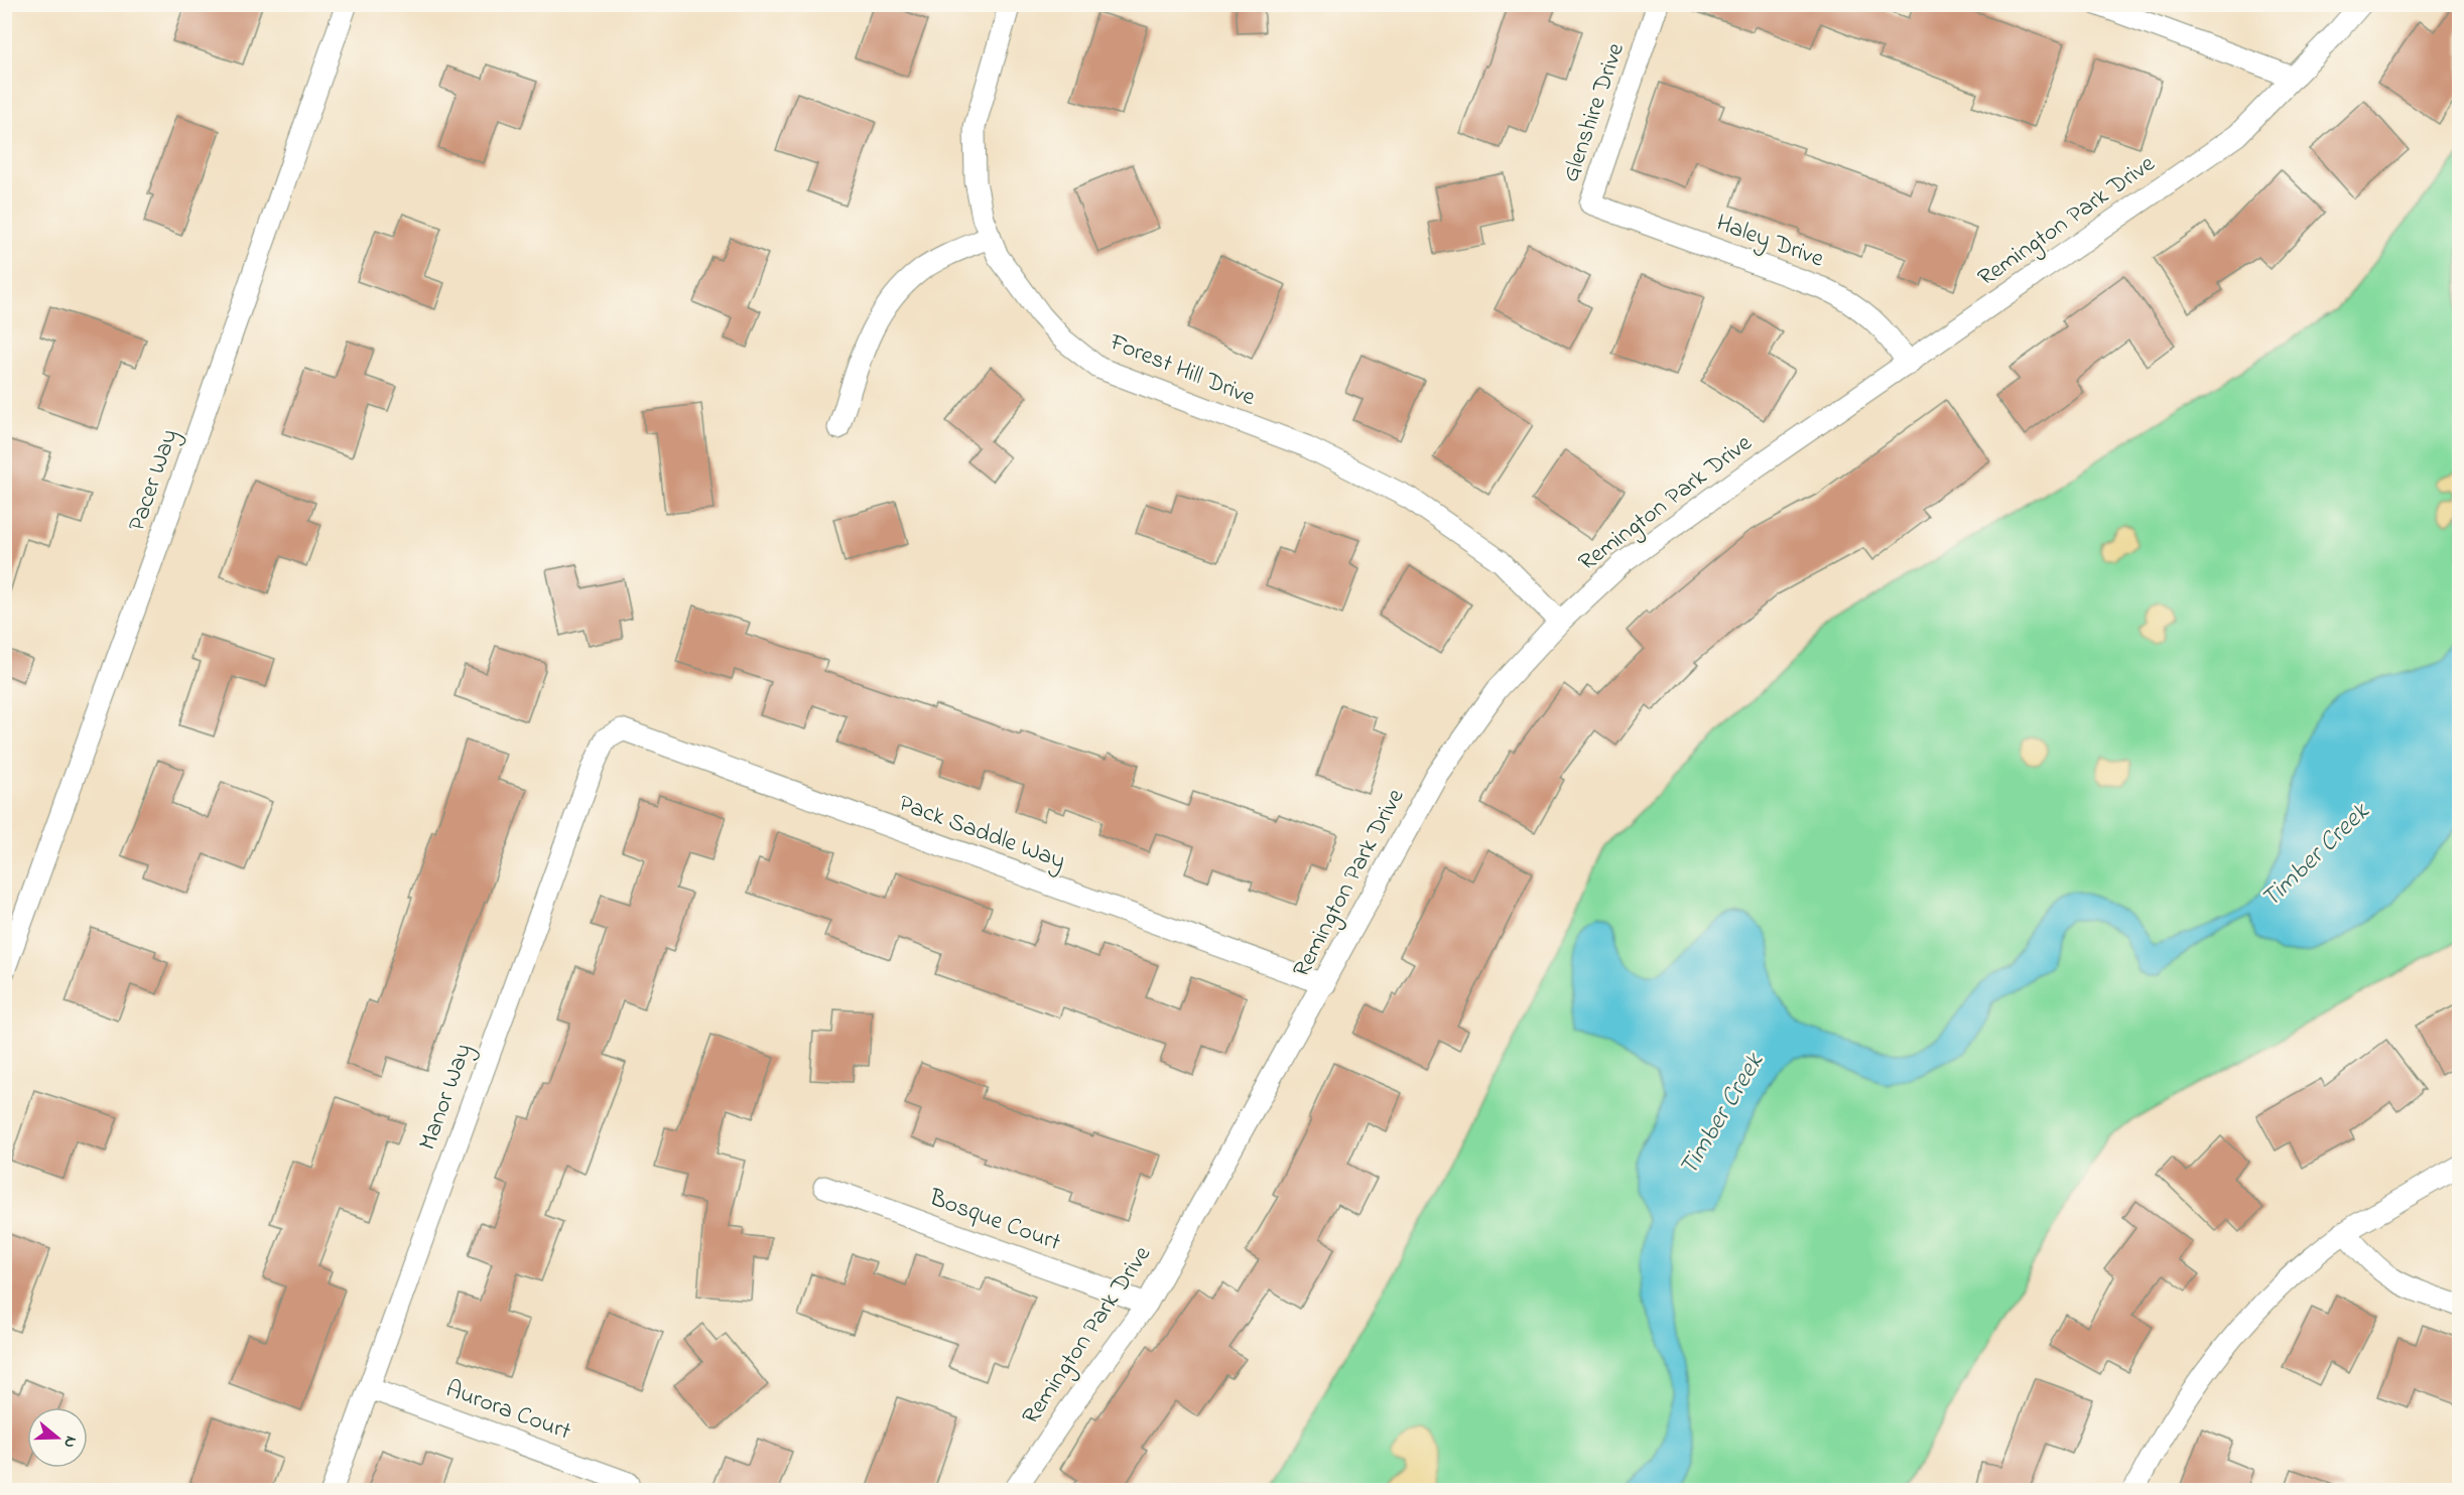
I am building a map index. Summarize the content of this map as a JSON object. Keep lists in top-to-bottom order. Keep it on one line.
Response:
{"streets":{"street":["Glenshire Drive","Remington Park Drive","Haley Drive","Forest Hill Drive","Pacer Way","Pack Saddle Way","Manor Way","Bosque Court","Aurora Court"]},"crossings":[["Glenshire Drive","Haley Drive"],["Remington Park Drive","Haley Drive"],["Remington Park Drive","Forest Hill Drive"],["Remington Park Drive","Pack Saddle Way"],["Remington Park Drive","Bosque Court"],["Pack Saddle Way","Manor Way"],["Manor Way","Aurora Court"]],"water":["Timber Creek"],"north":"right"}
